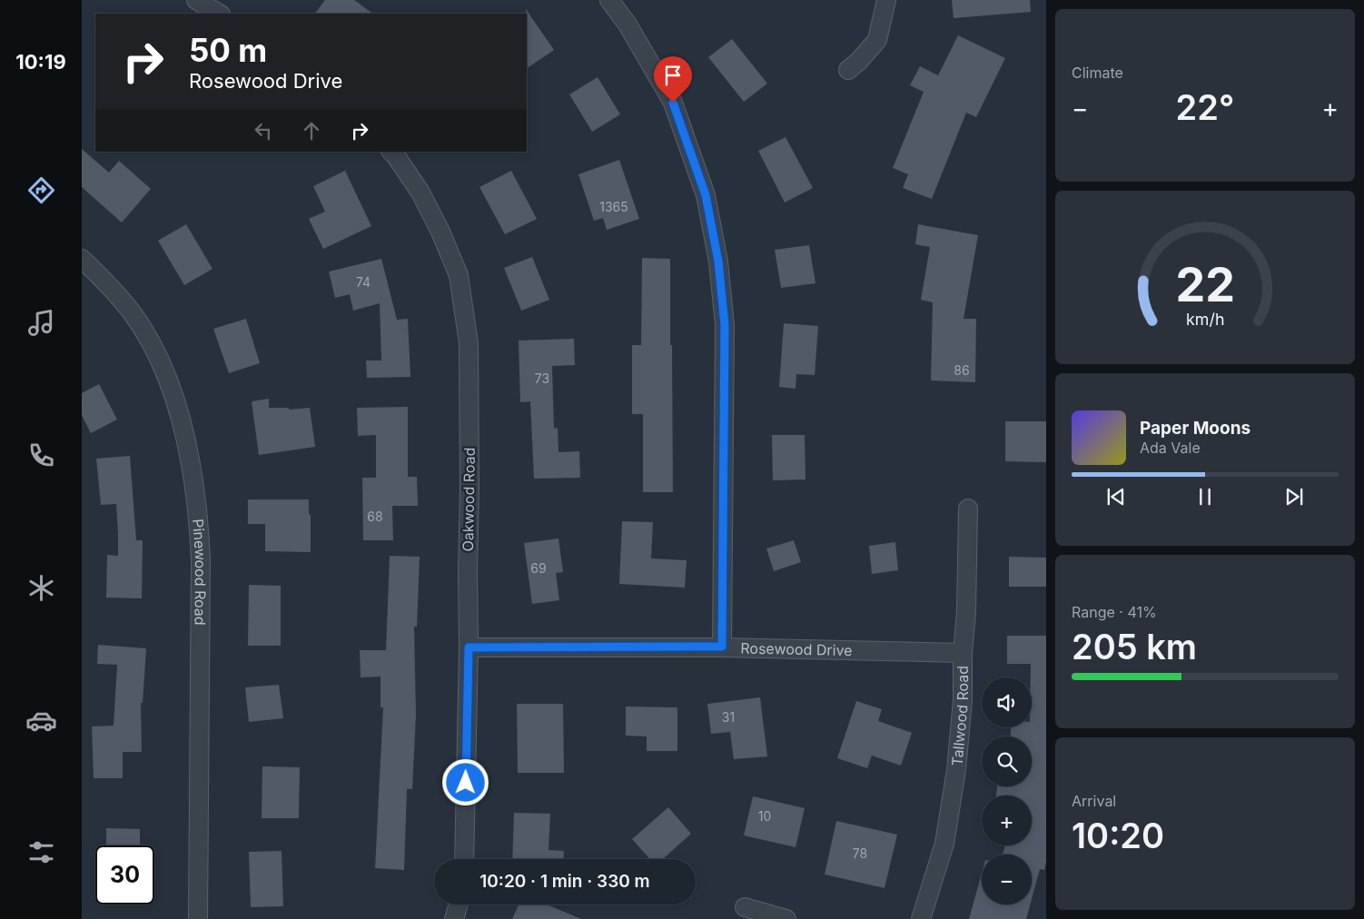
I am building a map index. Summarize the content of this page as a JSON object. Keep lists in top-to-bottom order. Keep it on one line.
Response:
{"streets":{"street":["Oakwood Road","Pinewood Road","Rosewood Drive","Tallwood Road"]},"crossings":[["Oakwood Road","Rosewood Drive"],["Rosewood Drive","Tallwood Road"]],"house_numbers":["1365","74","86","73","68","69","31","10","78"],"page":{"tabs":"10:19","tile":["Climate",["Range · 41%","205 km"],["Arrival","10:20"]],"turn":["50 m","Rosewood Drive"],"heat":["−","22°","+"],"song":["Paper Moons","Ada Vale"],"map_buttons":["+","−"],"limit":"30","trip":"10:20 · 1 min · 330 m","gauge":["22","km/h"]}}
